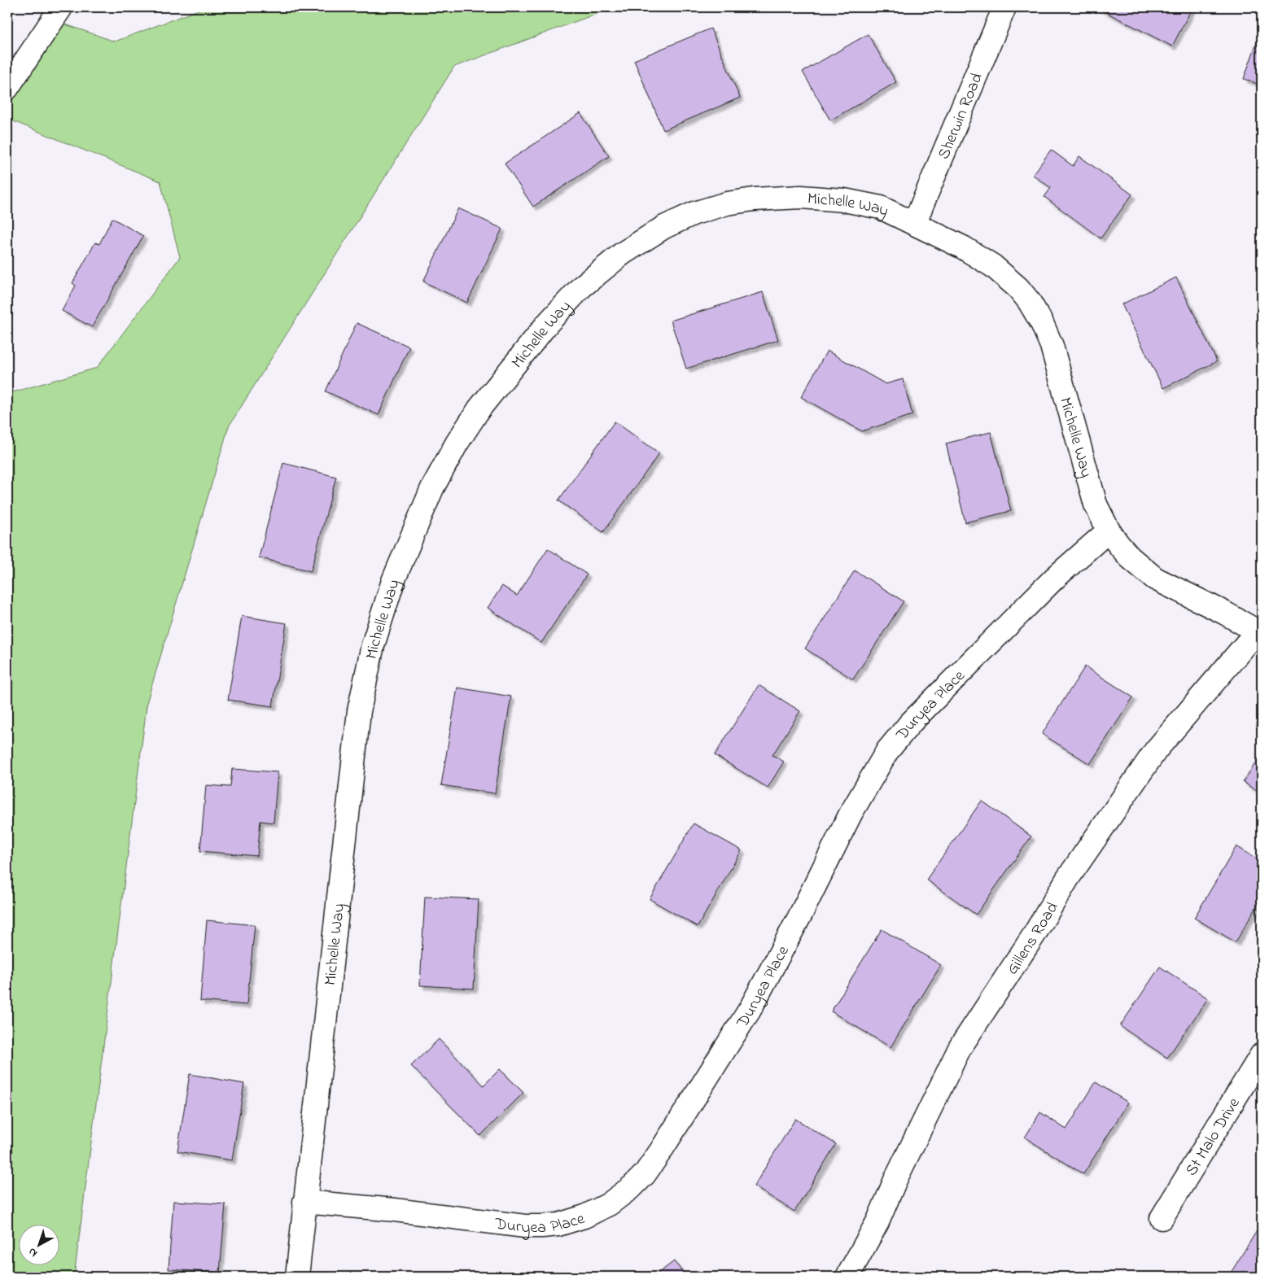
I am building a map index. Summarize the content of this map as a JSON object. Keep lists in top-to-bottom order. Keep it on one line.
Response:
{"streets":{"street":["Sherwin Road","Michelle Way","Duryea Place","Gillens Road","St Malo Drive"]},"crossings":[["Sherwin Road","Michelle Way"],["Michelle Way","Duryea Place"],["Michelle Way","Gillens Road"]],"north":"bottom left"}
